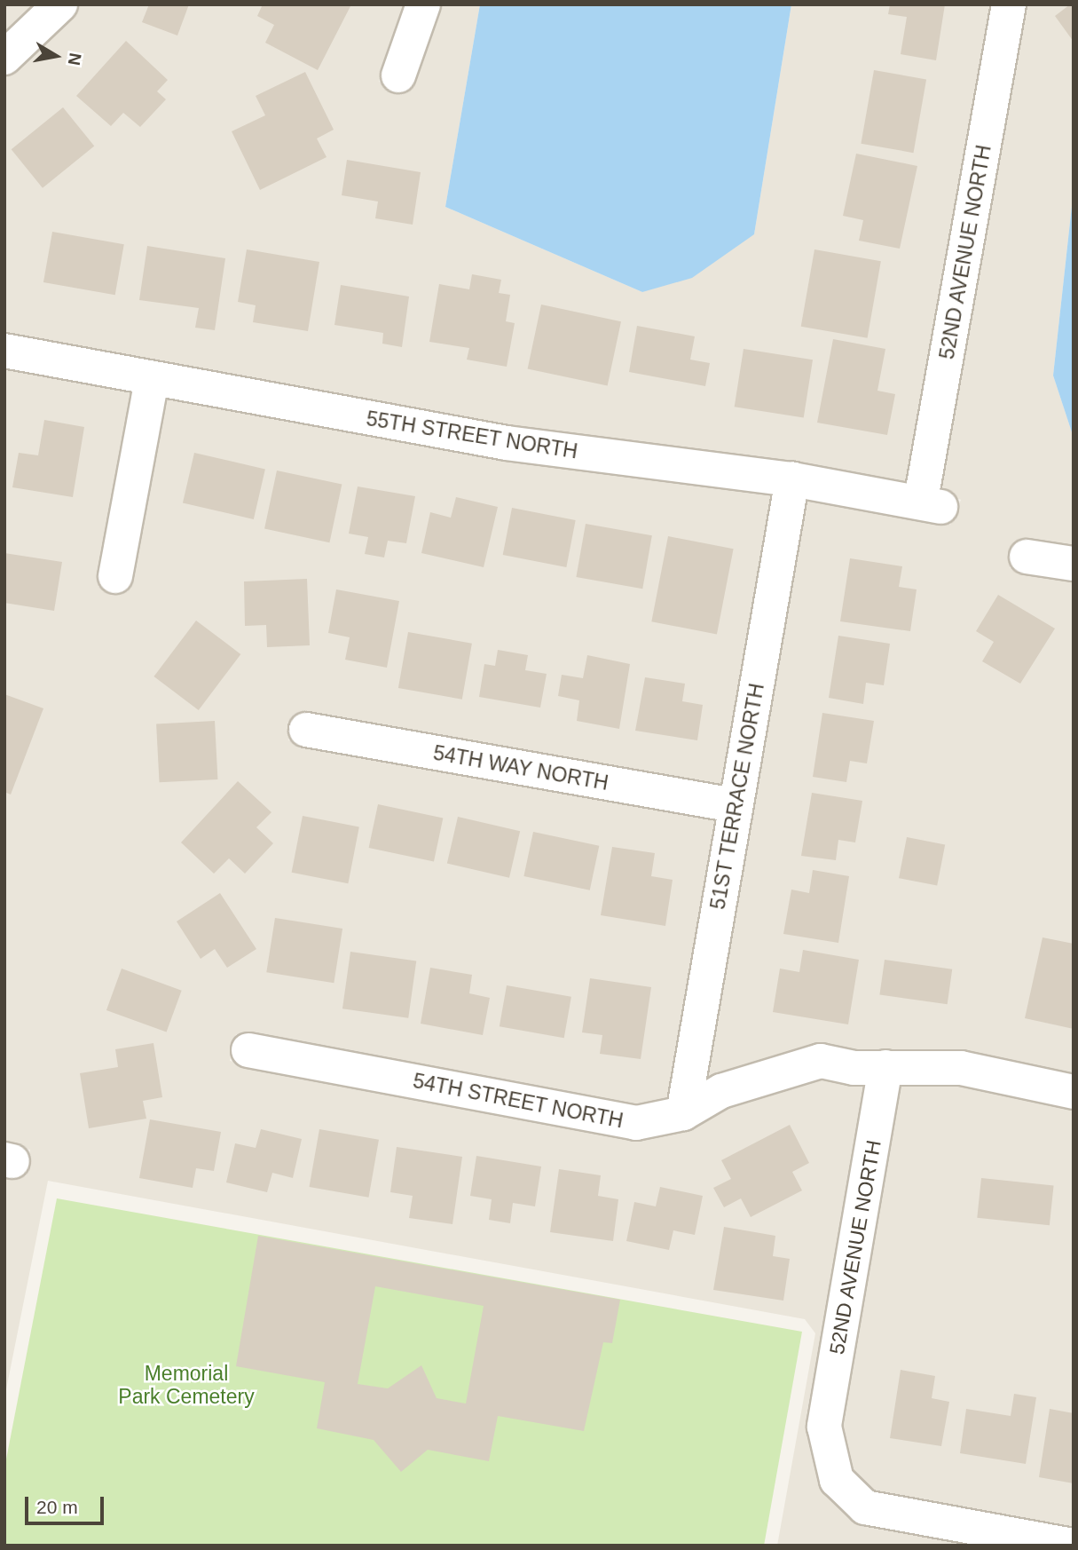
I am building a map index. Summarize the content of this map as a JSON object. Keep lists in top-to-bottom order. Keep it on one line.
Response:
{"streets":{"street":["52ND AVENUE NORTH","55TH STREET NORTH","54TH WAY NORTH","51ST TERRACE NORTH","54TH STREET NORTH"]},"crossings":[["52ND AVENUE NORTH","55TH STREET NORTH"],["52ND AVENUE NORTH","54TH STREET NORTH"],["55TH STREET NORTH","51ST TERRACE NORTH"],["54TH WAY NORTH","51ST TERRACE NORTH"],["51ST TERRACE NORTH","54TH STREET NORTH"]],"parks":["Memorial Park Cemetery"],"scale_bar":"20 m","north":"right"}
